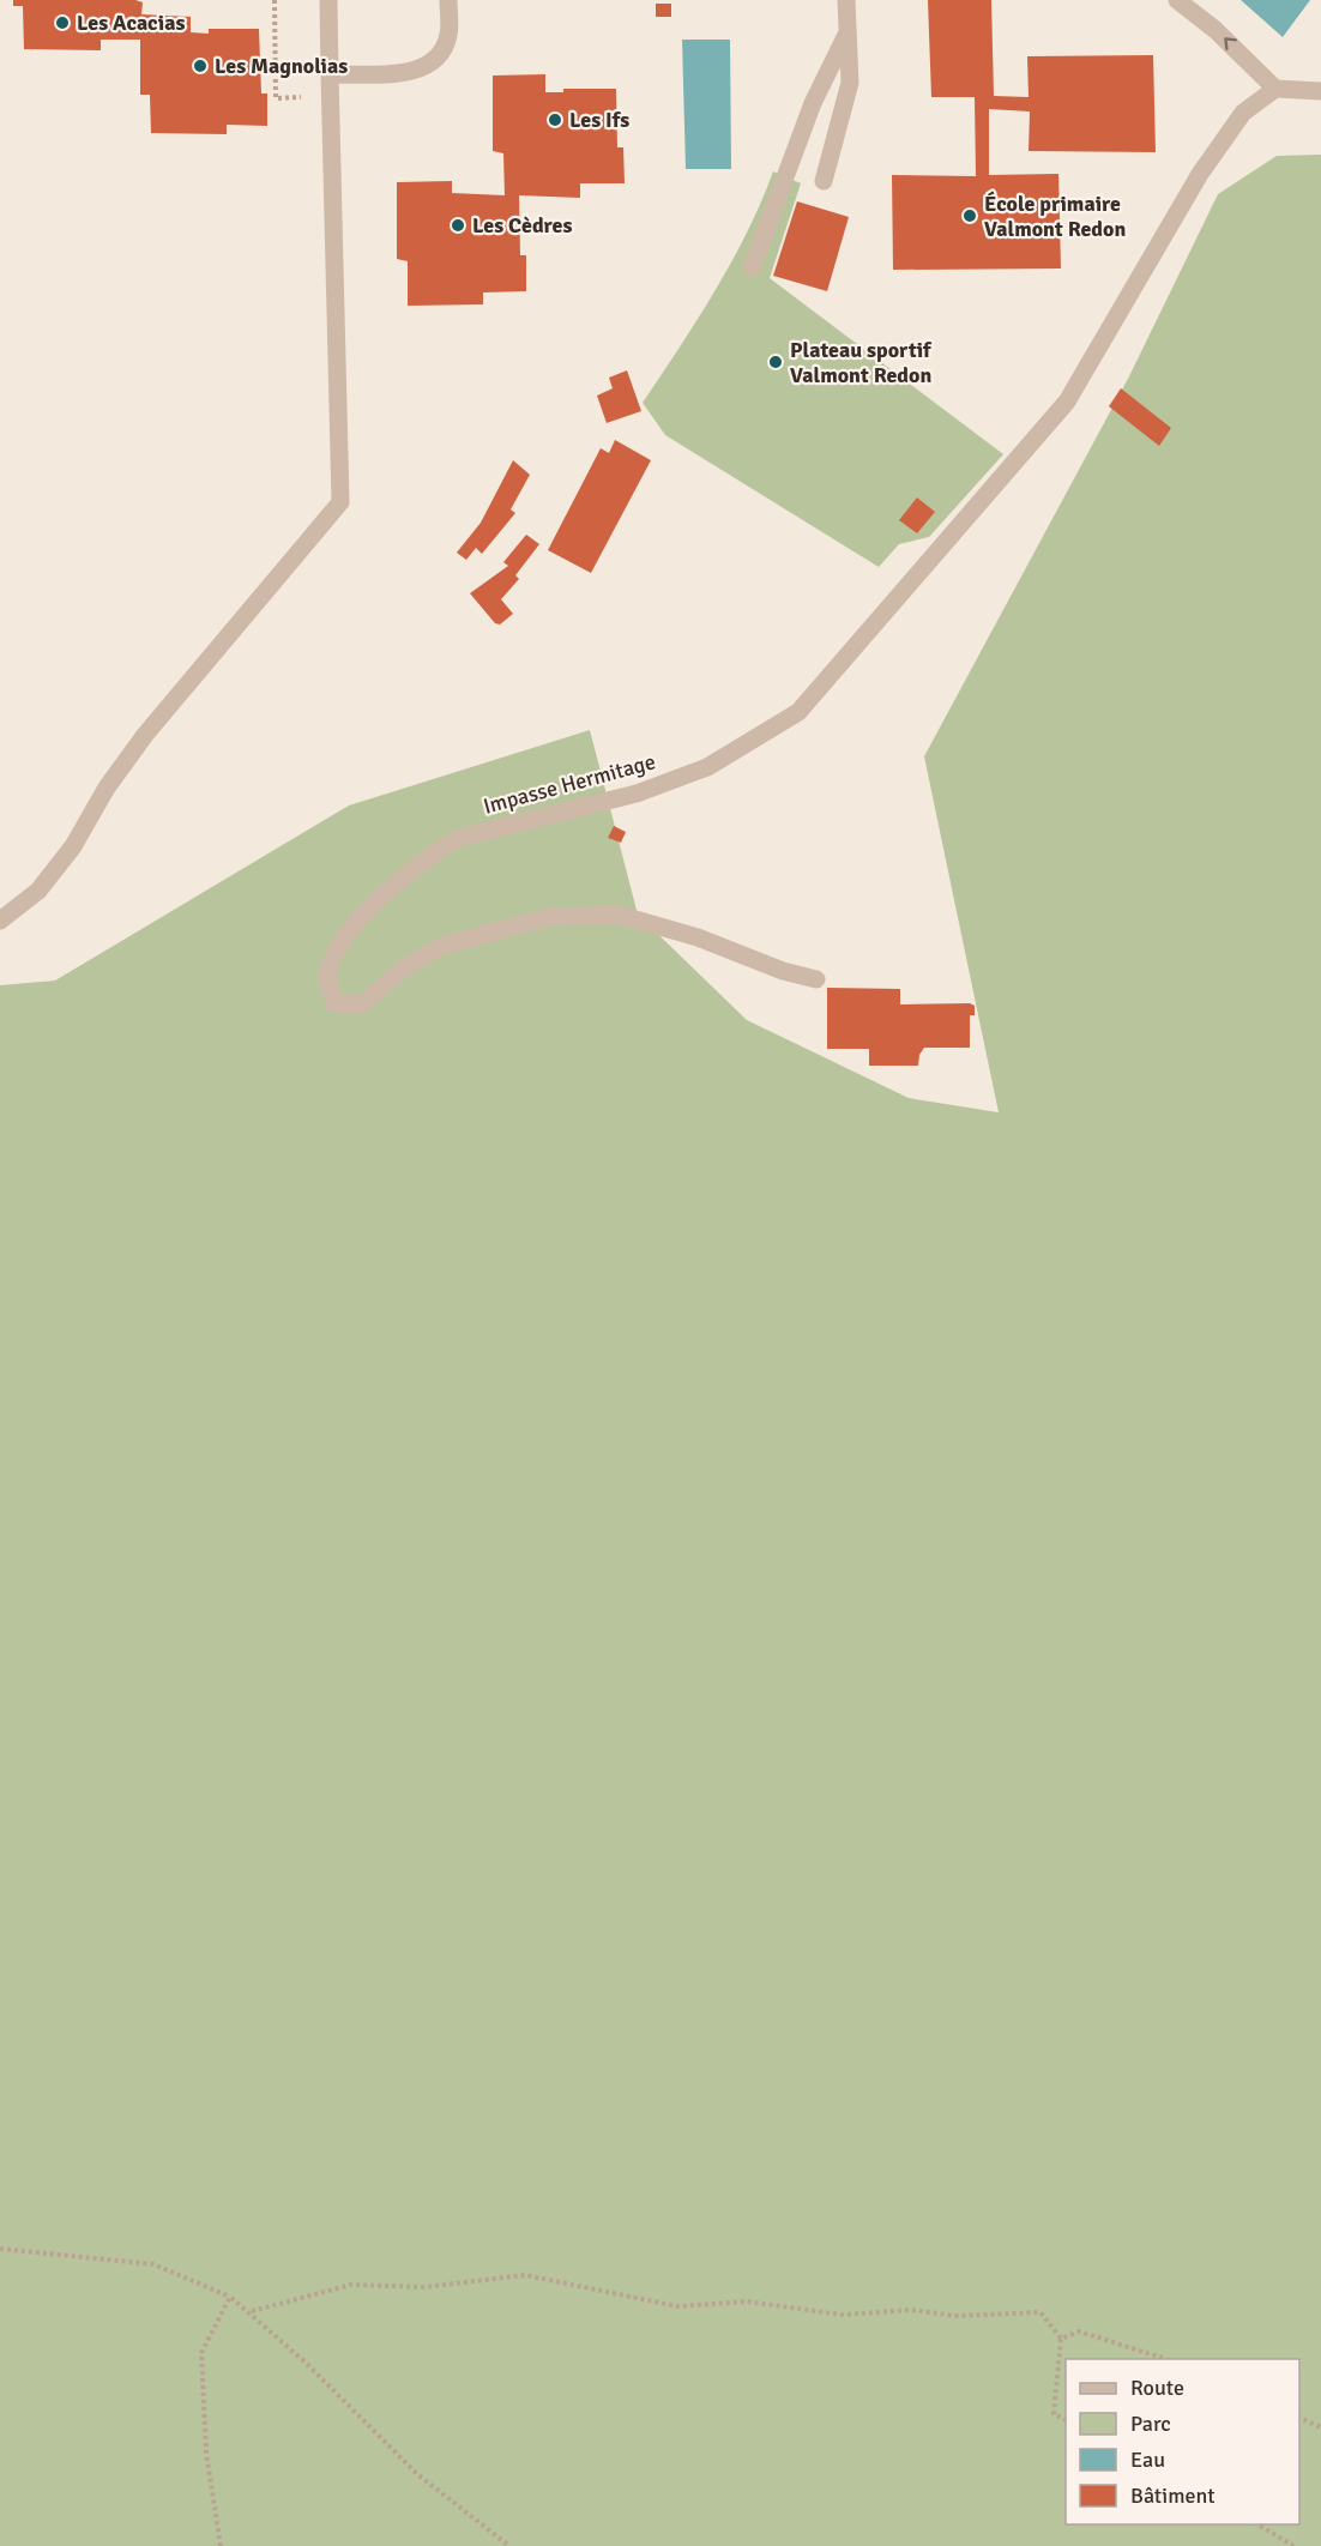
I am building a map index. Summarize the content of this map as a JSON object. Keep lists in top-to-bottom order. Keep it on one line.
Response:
{"streets":{"street":["Impasse Hermitage"]},"places":["Les Acacias","Les Magnolias","Les Ifs","École primaire Valmont Redon","Les Cèdres","Plateau sportif Valmont Redon"],"legend":["Route","Parc","Eau","Bâtiment"]}
